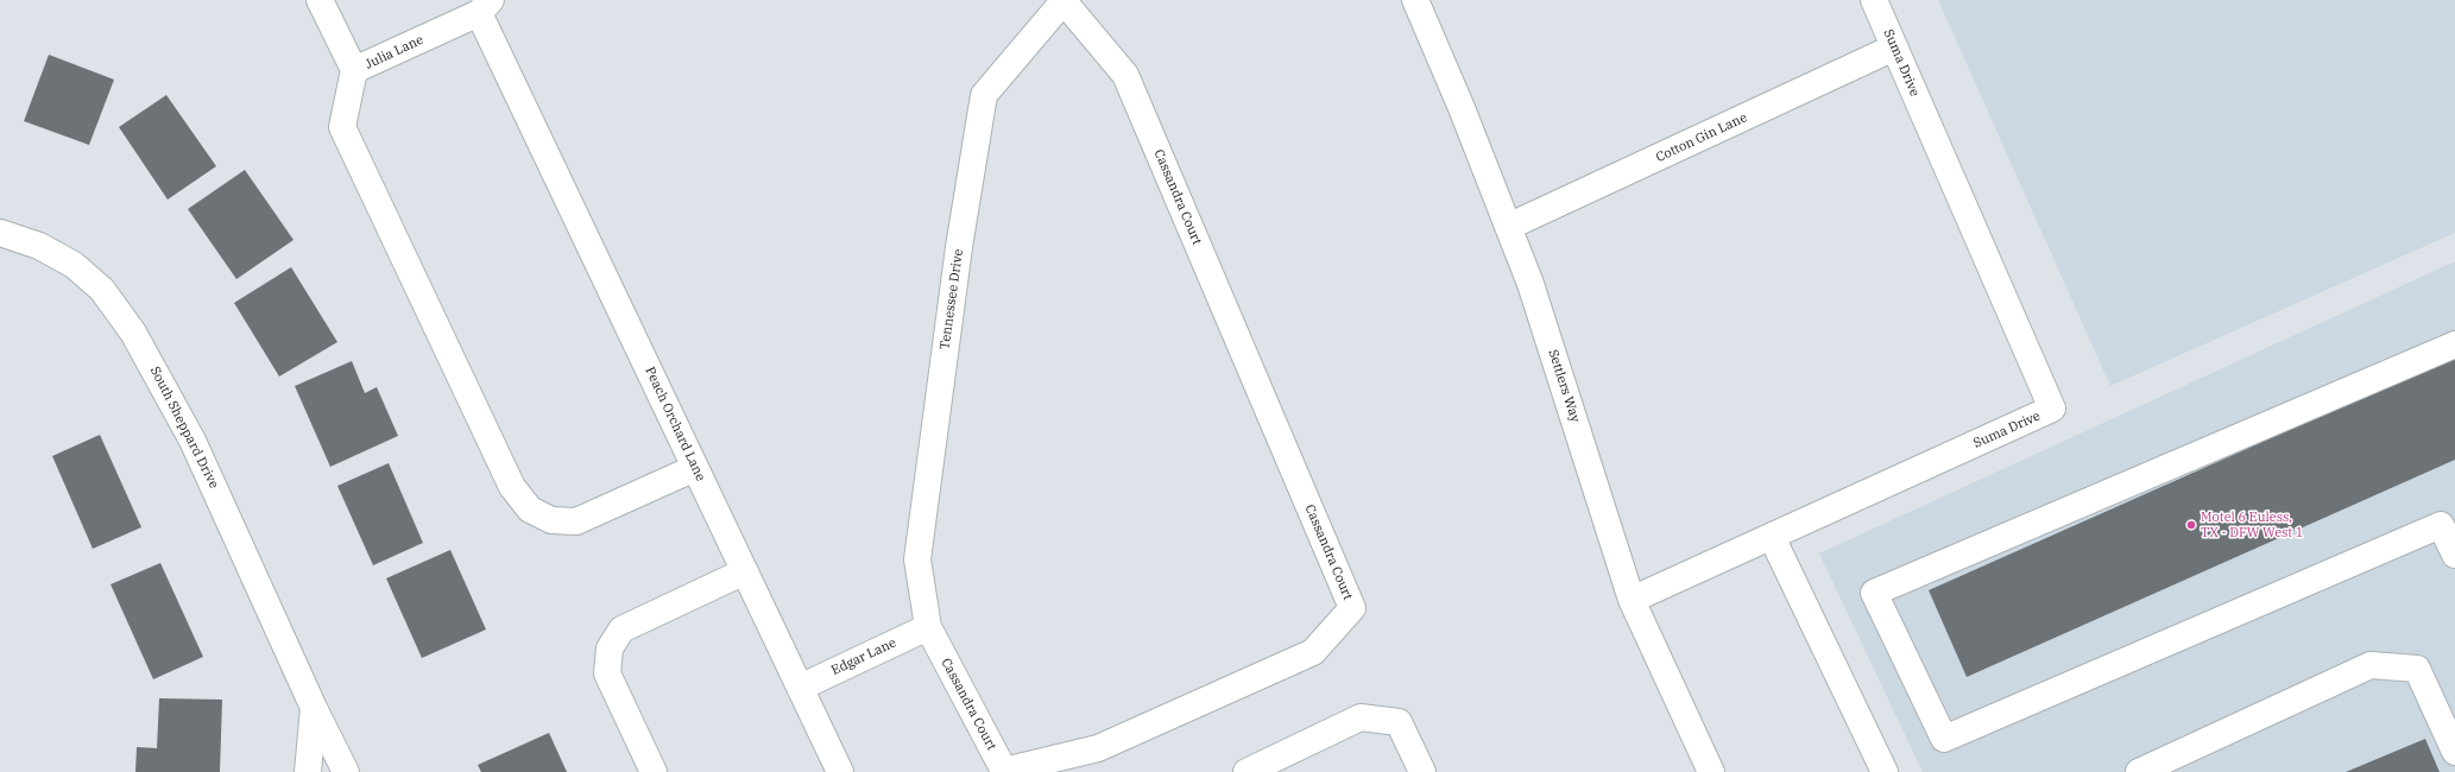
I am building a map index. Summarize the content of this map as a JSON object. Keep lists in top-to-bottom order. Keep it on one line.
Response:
{"streets":{"street":["Julia Lane","Suma Drive","Cotton Gin Lane","Cassandra Court","Tennessee Drive","Settlers Way","Peach Orchard Lane","South Sheppard Drive","Edgar Lane"]},"crossings":[["Julia Lane","Peach Orchard Lane"],["Suma Drive","Cotton Gin Lane"],["Suma Drive","Settlers Way"],["Cotton Gin Lane","Settlers Way"],["Cassandra Court","Tennessee Drive"],["Cassandra Court","Edgar Lane"],["Tennessee Drive","Edgar Lane"],["Peach Orchard Lane","Edgar Lane"]],"places":["Motel 6 Euless, TX - DFW West 1"]}
